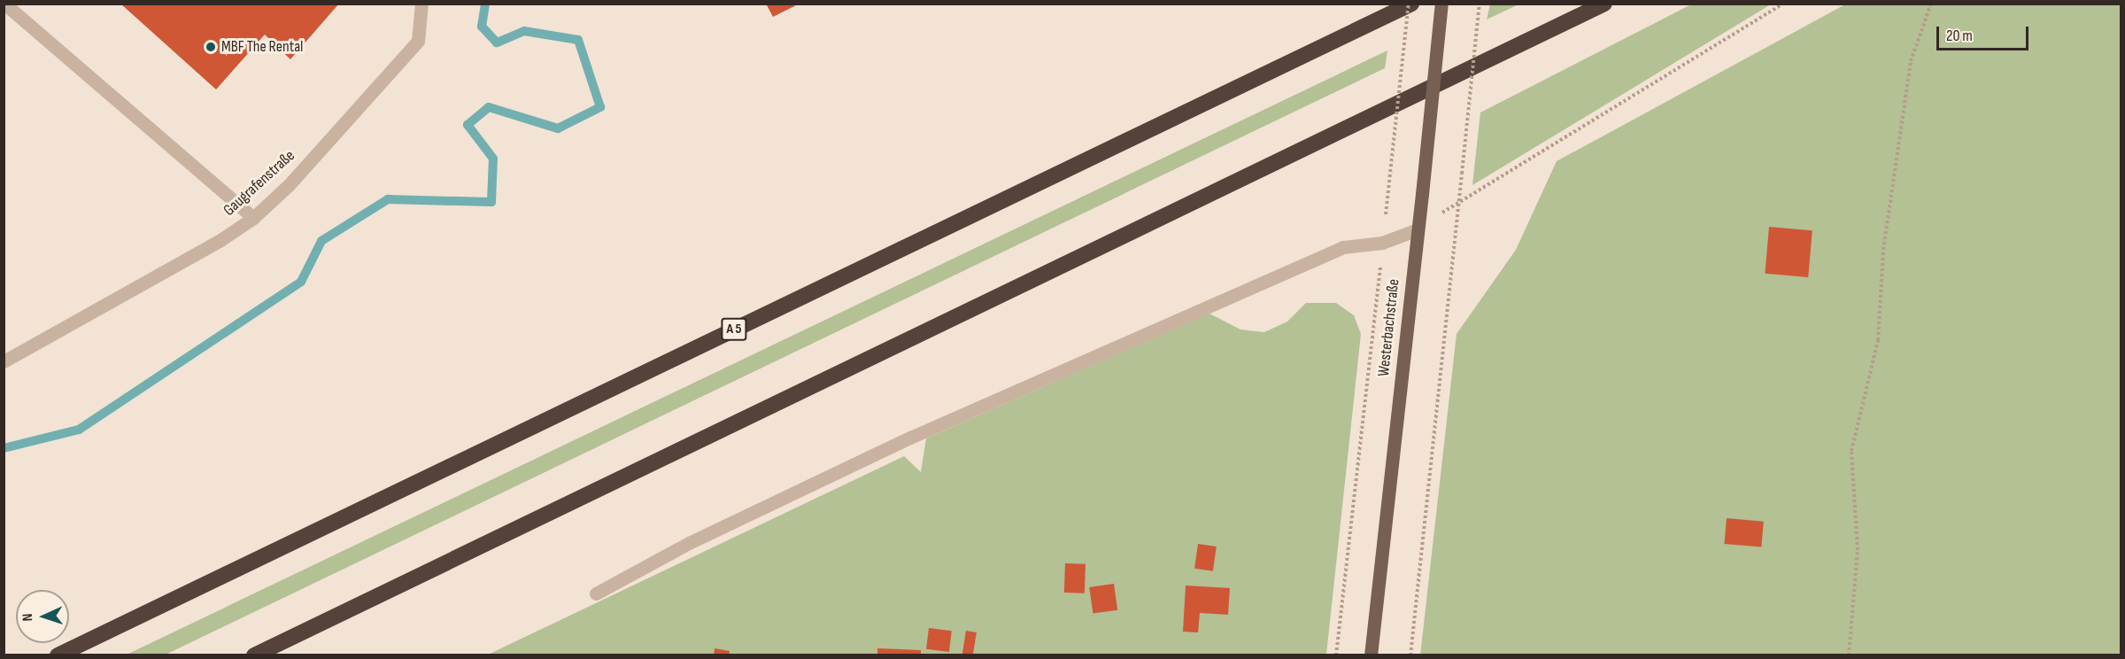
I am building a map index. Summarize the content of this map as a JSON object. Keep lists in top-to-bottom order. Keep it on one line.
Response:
{"streets":{"highway":["A 5"],"main road":["Westerbachstraße"],"street":["Gaugrafenstraße"]},"places":["MBF The Rental"],"scale_bar":"20 m","north":"left"}
